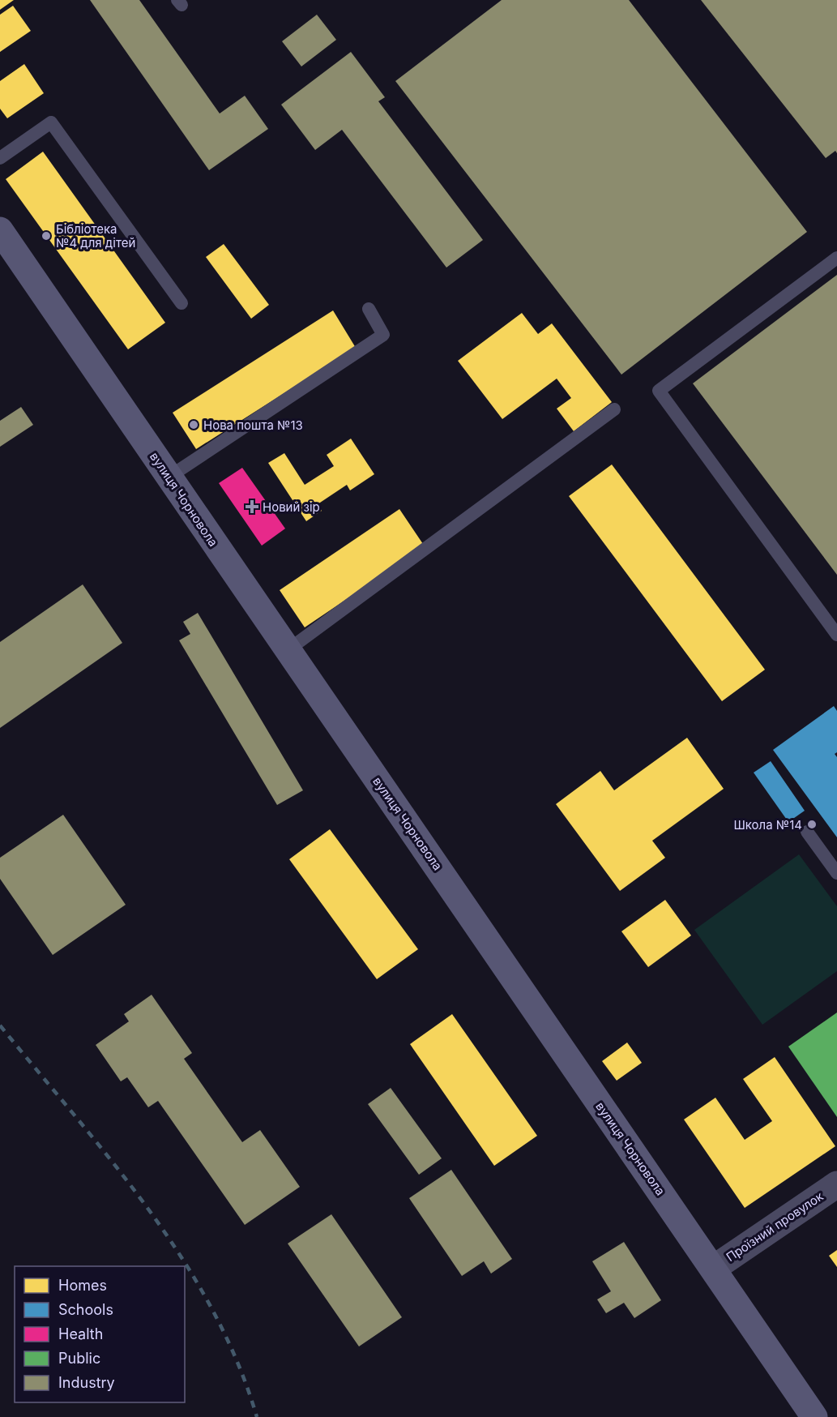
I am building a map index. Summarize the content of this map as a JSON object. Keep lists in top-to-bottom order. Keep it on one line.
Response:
{"streets":{"street":["вулиця Чорновола","Проїзний провулок"]},"crossings":[["вулиця Чорновола","Проїзний провулок"]],"places":{"other":["Бібліотека №4 для дітей","Нова пошта №13","Школа №14"],"health":["Новий зір"]},"legend":["Homes","Schools","Health","Public","Industry"]}
